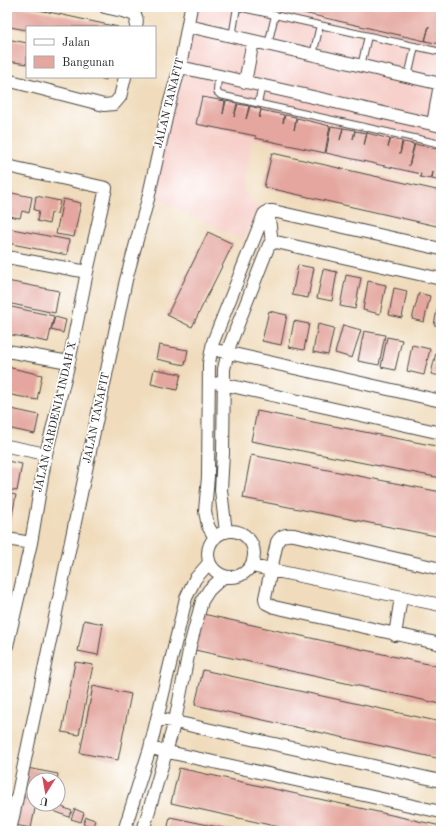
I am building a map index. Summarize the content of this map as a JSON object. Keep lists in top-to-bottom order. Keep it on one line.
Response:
{"streets":{"street":["JALAN TANAFIT","JALAN GARDENIA INDAH X"]},"legend":["Jalan","Bangunan"],"north":"bottom"}
